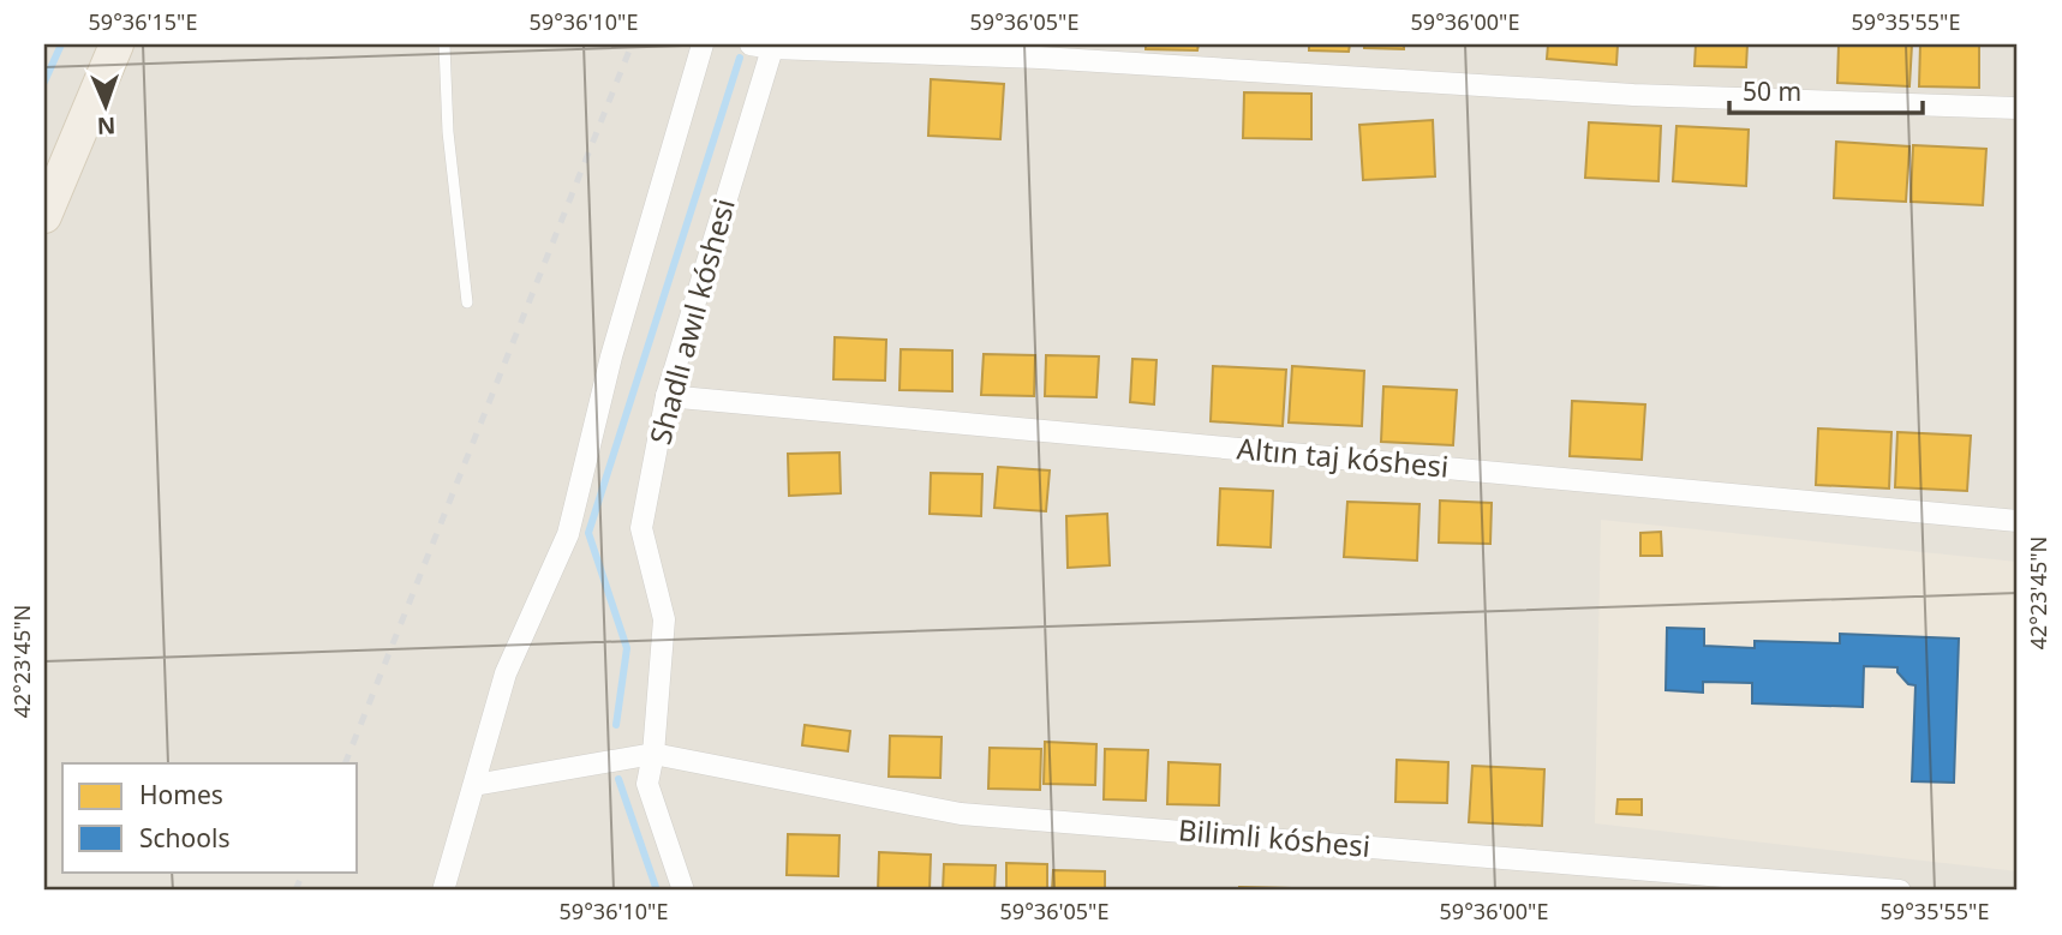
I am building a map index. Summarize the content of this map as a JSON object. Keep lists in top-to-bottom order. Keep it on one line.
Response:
{"streets":{"street":["Shadlı awıl kóshesi","Altın taj kóshesi","Bilimli kóshesi"]},"crossings":[["Shadlı awıl kóshesi","Altın taj kóshesi"],["Shadlı awıl kóshesi","Bilimli kóshesi"]],"legend":["Homes","Schools"],"scale_bar":"50 m","north":"bottom","coordinates":["59°36'15\"E","59°36'10\"E","59°36'05\"E","59°36'00\"E","59°35'55\"E","42°23'45\"N"]}
